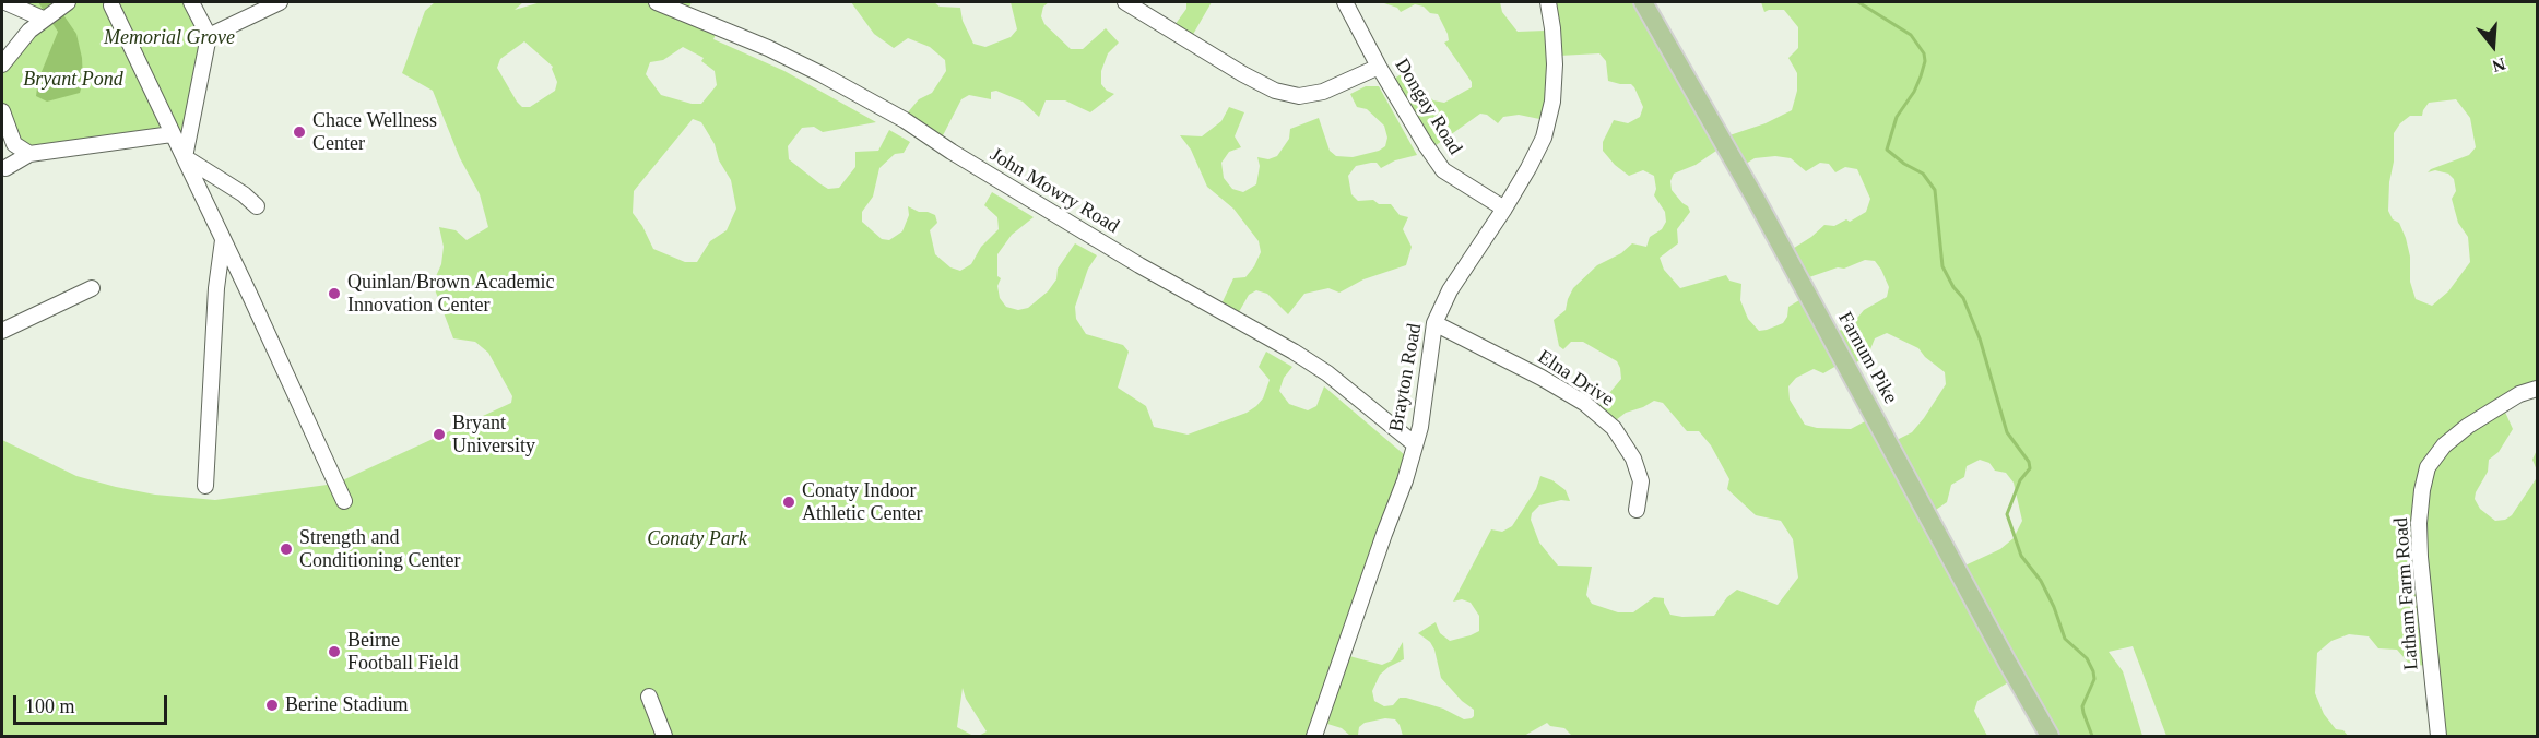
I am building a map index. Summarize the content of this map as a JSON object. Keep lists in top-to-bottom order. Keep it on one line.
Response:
{"streets":{"main road":["Farnum Pike"],"street":["Dongay Road","John Mowry Road","Brayton Road","Elna Drive","Latham Farm Road"]},"crossings":[["Dongay Road","Brayton Road"],["John Mowry Road","Brayton Road"],["Brayton Road","Elna Drive"]],"parks":["Memorial Grove","Bryant Pond","Conaty Park"],"places":["Chace Wellness Center","Quinlan/Brown Academic Innovation Center","Bryant University","Conaty Indoor Athletic Center","Strength and Conditioning Center","Beirne Football Field","Berine Stadium"],"scale_bar":"100 m","north":"bottom"}
